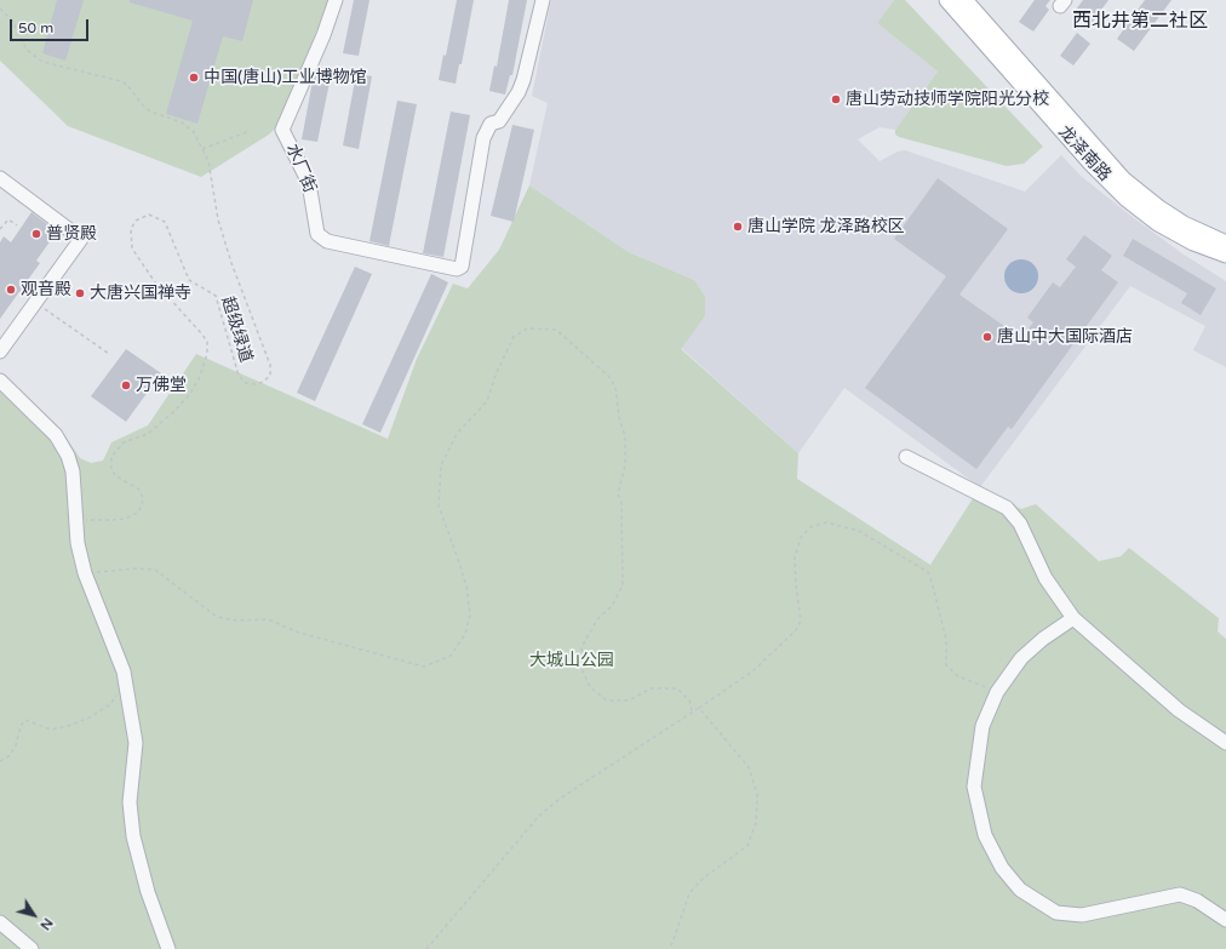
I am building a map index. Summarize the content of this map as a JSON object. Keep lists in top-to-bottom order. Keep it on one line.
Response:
{"streets":{"main road":["龙泽南路"],"street":["水厂街"],"path":["超级绿道"]},"districts":["西北井第二社区"],"parks":["大城山公园"],"places":["中国(唐山)工业博物馆","唐山劳动技师学院阳光分校","唐山学院 龙泽路校区","普贤殿","观音殿","大唐兴国禅寺","唐山中大国际酒店","万佛堂"],"scale_bar":"50 m","north":"bottom right"}
